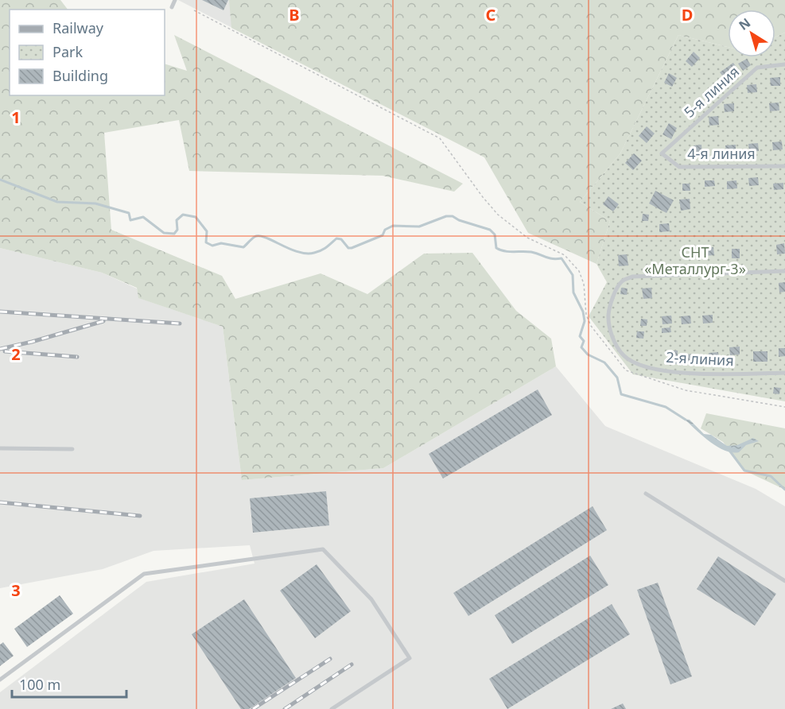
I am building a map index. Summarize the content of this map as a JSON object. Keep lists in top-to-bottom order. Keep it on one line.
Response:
{"streets":{"lane":["5-я линия","4-я линия","2-я линия"]},"crossings":[["5-я линия","4-я линия"]],"parks":["СНТ «Металлург-3»"],"legend":["Railway","Park","Building"],"scale_bar":"100 m","north":"top left","grid":{"columns":["B","C","D"],"rows":["1","2","3"]}}
